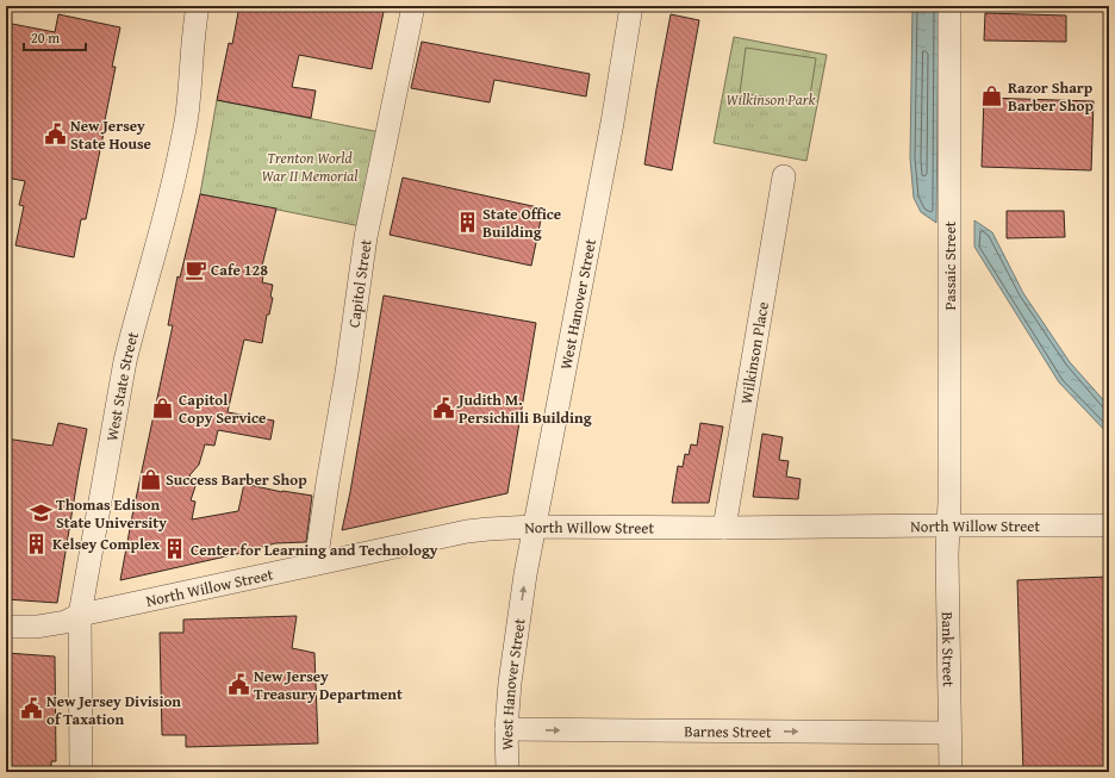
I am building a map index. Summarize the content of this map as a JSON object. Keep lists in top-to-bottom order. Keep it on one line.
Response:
{"streets":{"street":["Passaic Street","Capitol Street","West Hanover Street","Wilkinson Place","West State Street","North Willow Street","Bank Street","Barnes Street"]},"crossings":[["Passaic Street","North Willow Street"],["Passaic Street","Bank Street"],["Capitol Street","North Willow Street"],["West Hanover Street","North Willow Street"],["West Hanover Street","Barnes Street"],["Wilkinson Place","North Willow Street"],["West State Street","North Willow Street"],["North Willow Street","Bank Street"],["Bank Street","Barnes Street"]],"one_way":["Barnes Street"],"parks":["Wilkinson Park","Trenton World War II Memorial"],"places":{"shop":["Razor Sharp Barber Shop","Capitol Copy Service","Success Barber Shop"],"public building":["New Jersey State House","Judith M. Persichilli Building","New Jersey Treasury Department","New Jersey Division of Taxation"],"building":["State Office Building","Kelsey Complex","Center for Learning and Technology"],"cafe":["Cafe 128"],"school or university":["Thomas Edison State University"]},"scale_bar":"20 m"}
